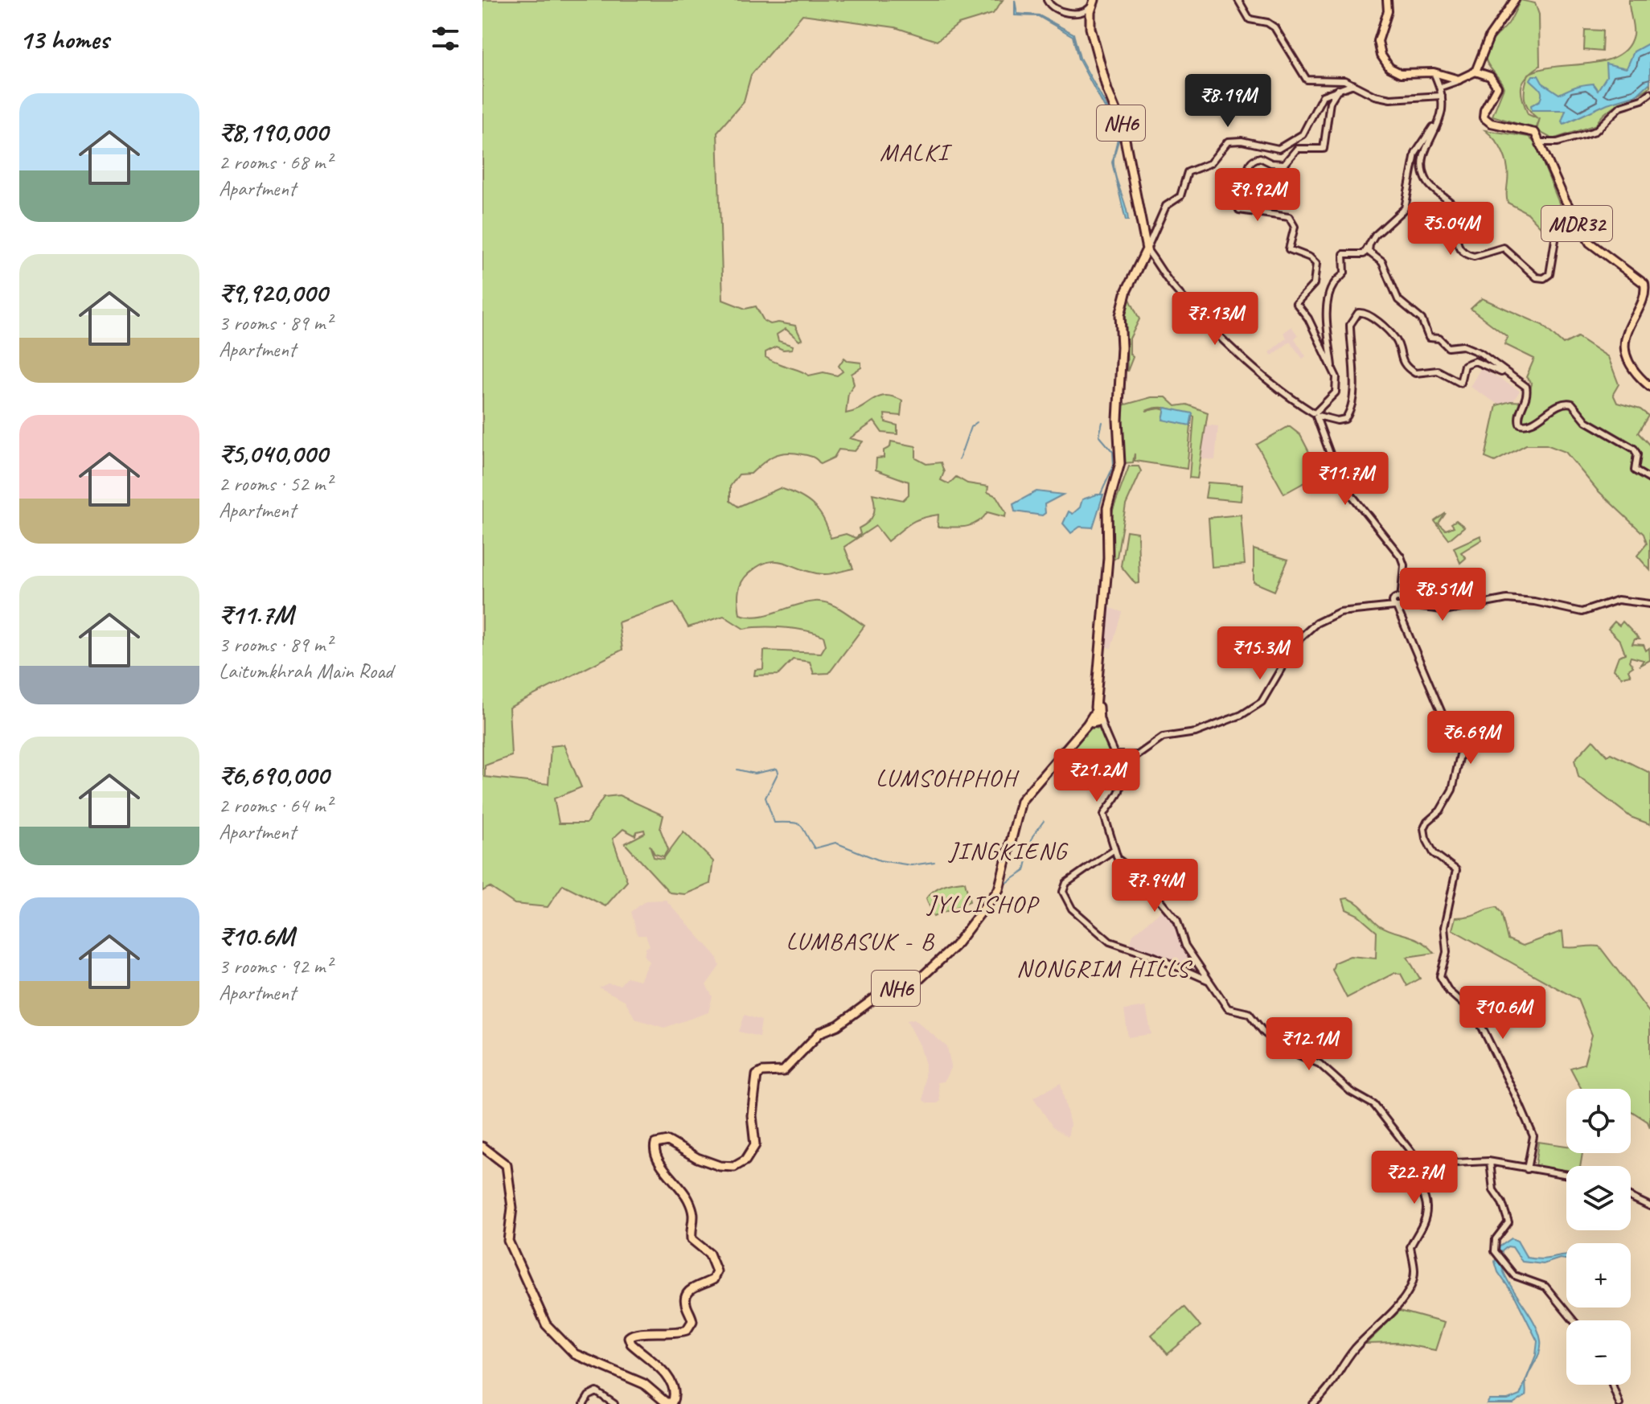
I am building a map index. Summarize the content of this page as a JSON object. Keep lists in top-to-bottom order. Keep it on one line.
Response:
{"streets":{"highway":["NH6"],"main road":["MDR32"]},"districts":["MALKI","LUMSOHPHOH","JINGKIENG","JYLLISHOP","LUMBASUK - B","NONGRIM HILLS"],"page":{"heading":"13 homes","price":["₹8.19M","₹9.92M","₹5.04M","₹7.13M","₹11.7M","₹8.51M","₹15.3M","₹6.69M","₹21.2M","₹7.94M","₹10.6M","₹12.1M","₹22.7M"],"list":[{"name":"₹8,190,000","note":"2 rooms · 68 m² · Apartment"},{"name":"₹9,920,000","note":"3 rooms · 89 m² · Apartment"},{"name":"₹5,040,000","note":"2 rooms · 52 m² · Apartment"},{"name":"₹11.7M","note":"3 rooms · 89 m² · Laitumkhrah Main Road"},{"name":"₹6,690,000","note":"2 rooms · 64 m² · Apartment"},{"name":"₹10.6M","note":"3 rooms · 92 m² · Apartment"}],"map_buttons":["+","−"]}}
